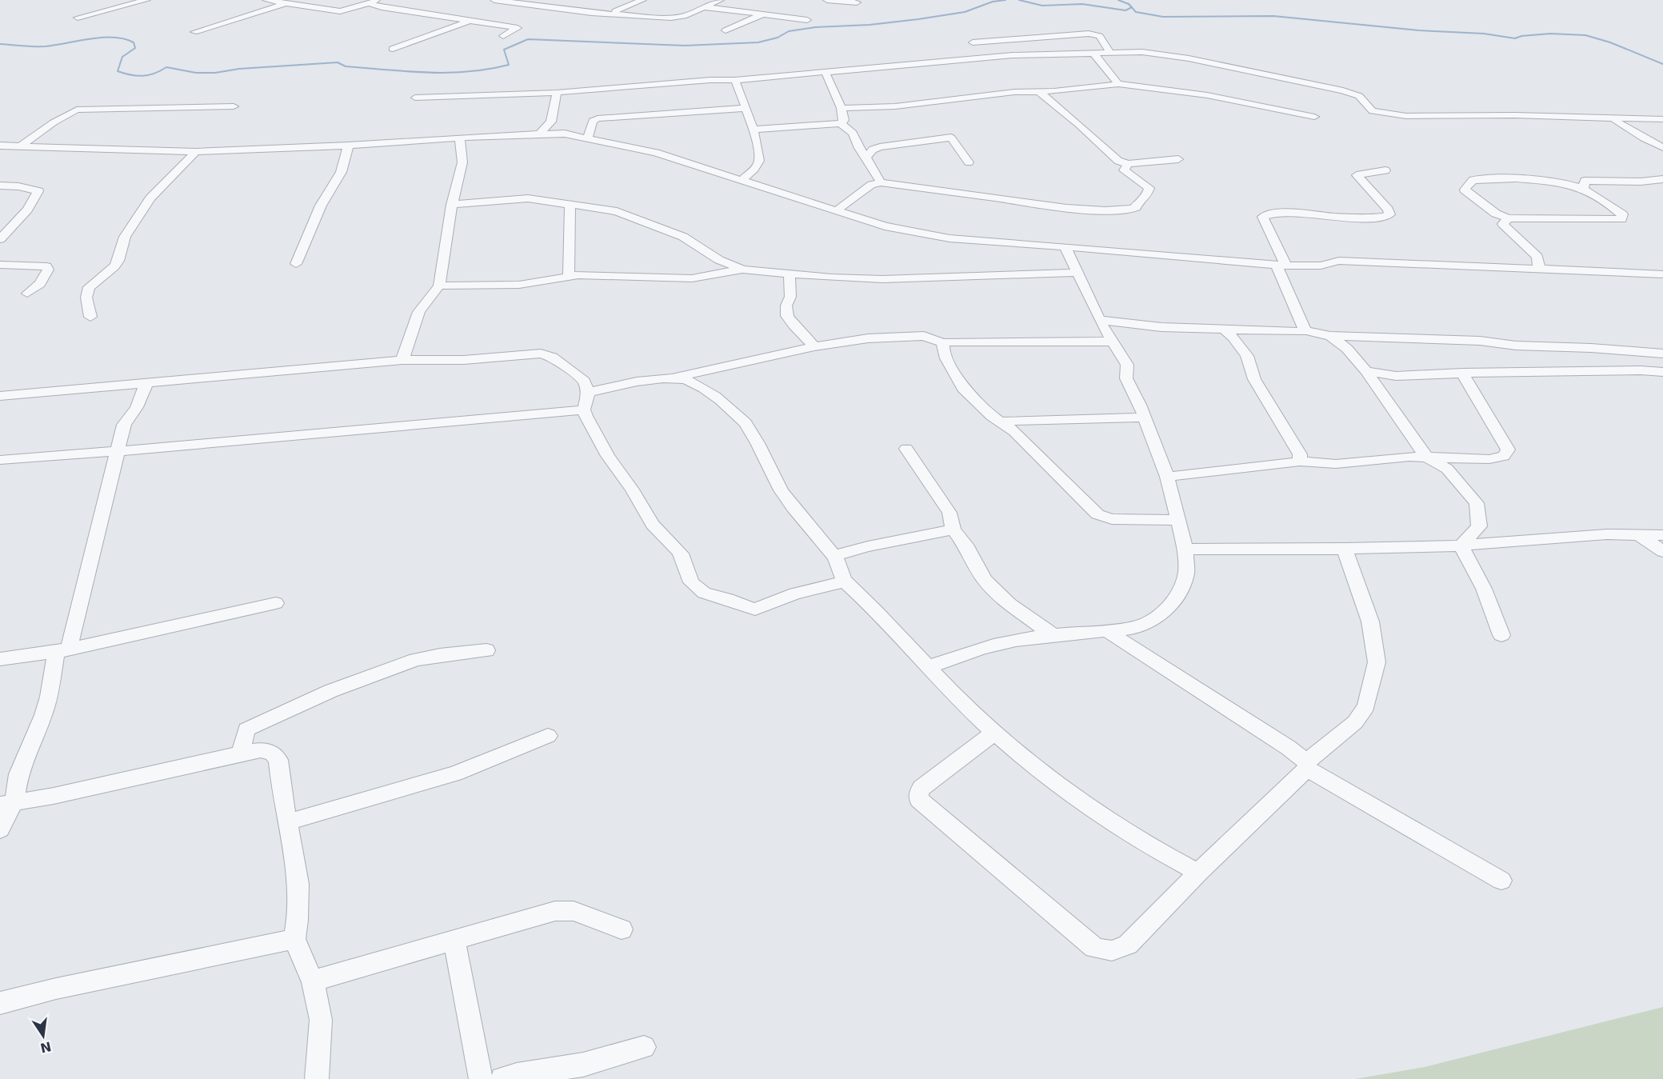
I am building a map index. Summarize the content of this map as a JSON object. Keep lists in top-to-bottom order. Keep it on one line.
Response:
{"north":"bottom"}
